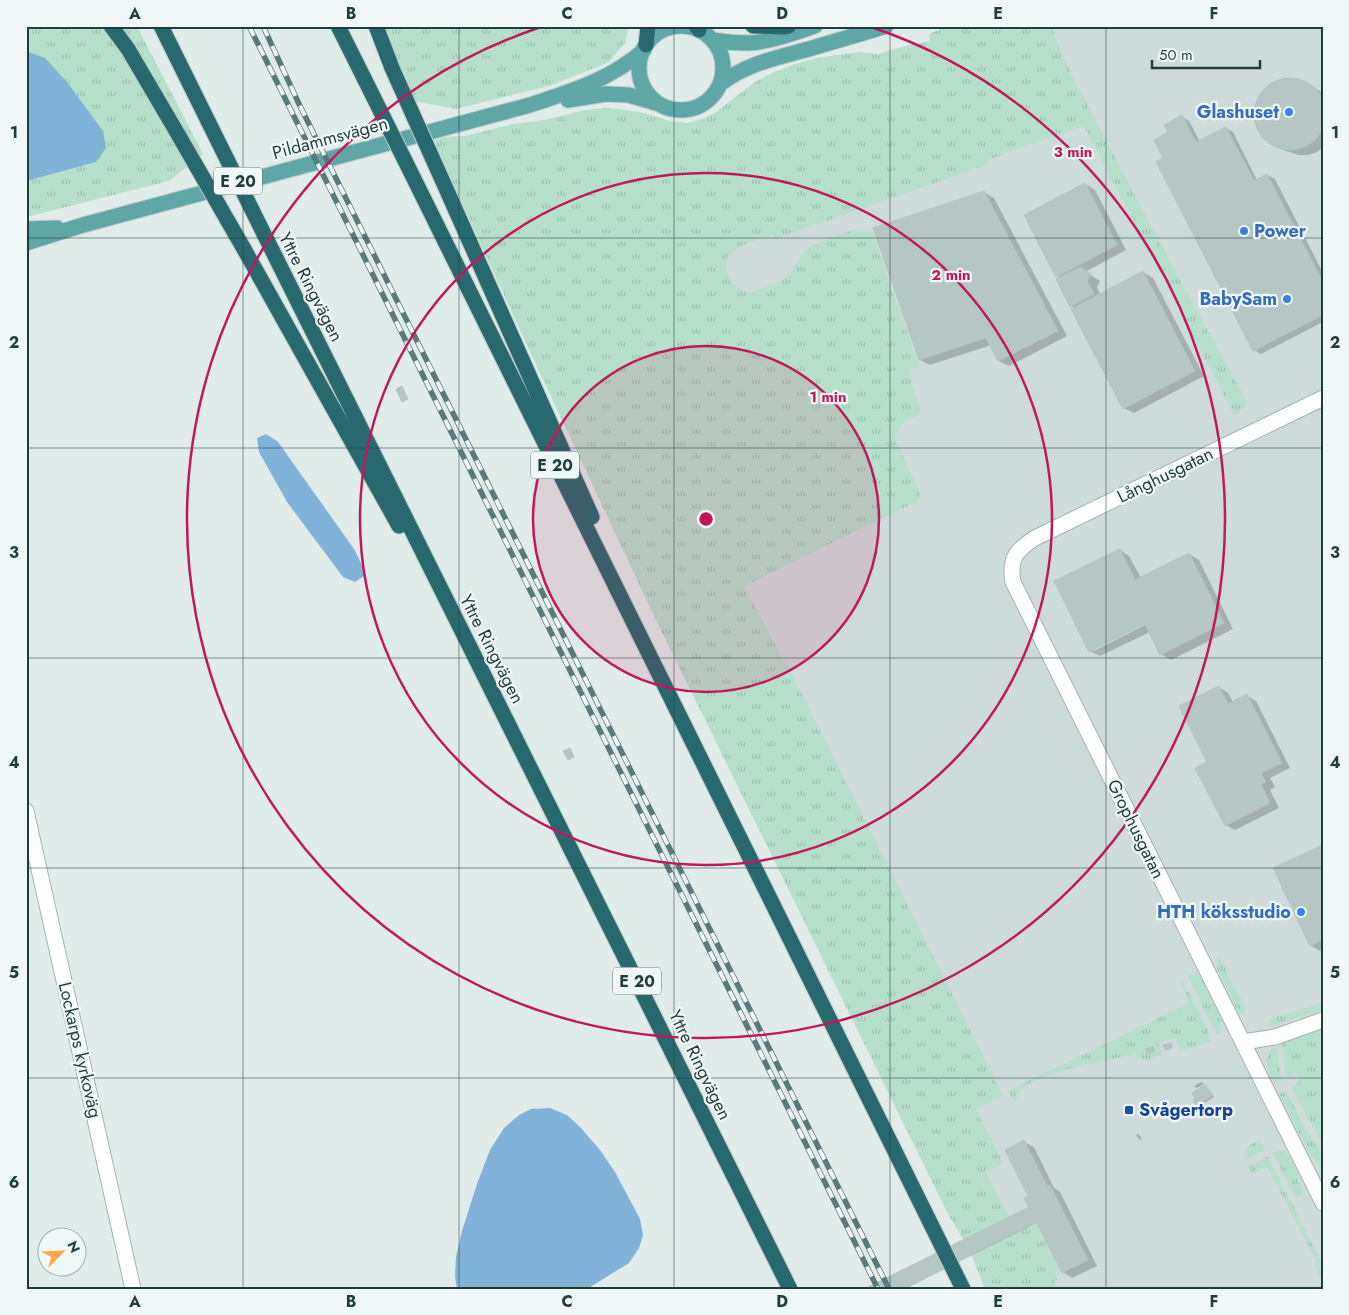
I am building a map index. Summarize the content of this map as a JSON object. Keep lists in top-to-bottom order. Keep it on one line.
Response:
{"streets":{"highway":["E 20","Yttre Ringvägen"],"main road":["Pildammsvägen"],"street":["Långhusgatan","Grophusgatan","Lockarps kyrkoväg"]},"crossings":[["Långhusgatan","Grophusgatan"]],"places":{"other":["Glashuset","Power","BabySam","HTH köksstudio"],"transit":["Svågertorp"]},"scale_bar":"50 m","north":"top right","grid":{"columns":["A","B","C","D","E","F"],"rows":["1","2","3","4","5","6"]},"rings":["3 min","2 min","1 min"]}
